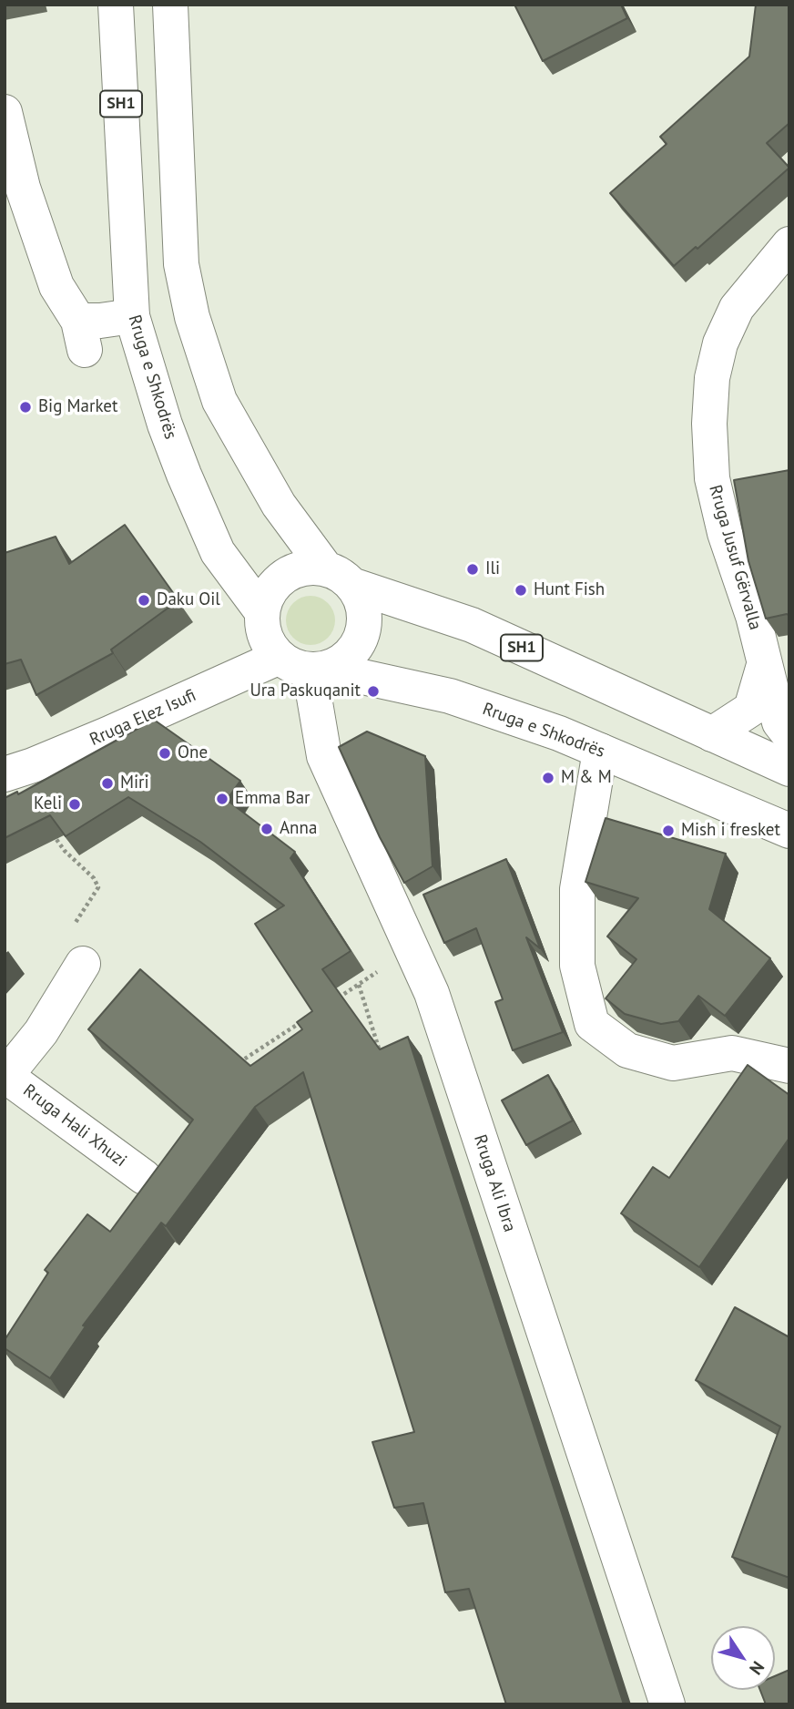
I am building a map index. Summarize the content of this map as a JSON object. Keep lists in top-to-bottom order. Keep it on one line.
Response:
{"streets":{"main road":["SH1","Rruga e Shkodrës","Rruga Jusuf Gërvalla","Rruga Elez Isufi","Rruga Hali Xhuzi","Rruga Ali Ibra"]},"crossings":[["SH1","Rruga e Shkodrës"],["SH1","Rruga Jusuf Gërvalla"],["SH1","Rruga Elez Isufi"],["SH1","Rruga Ali Ibra"],["Rruga e Shkodrës","Rruga Elez Isufi"],["Rruga e Shkodrës","Rruga Ali Ibra"],["Rruga Elez Isufi","Rruga Ali Ibra"]],"places":["Big Market","Ili","Hunt Fish","Daku Oil","Ura Paskuqanit","One","M & M","Miri","Emma Bar","Keli","Anna","Mish i fresket"],"north":"bottom right"}
